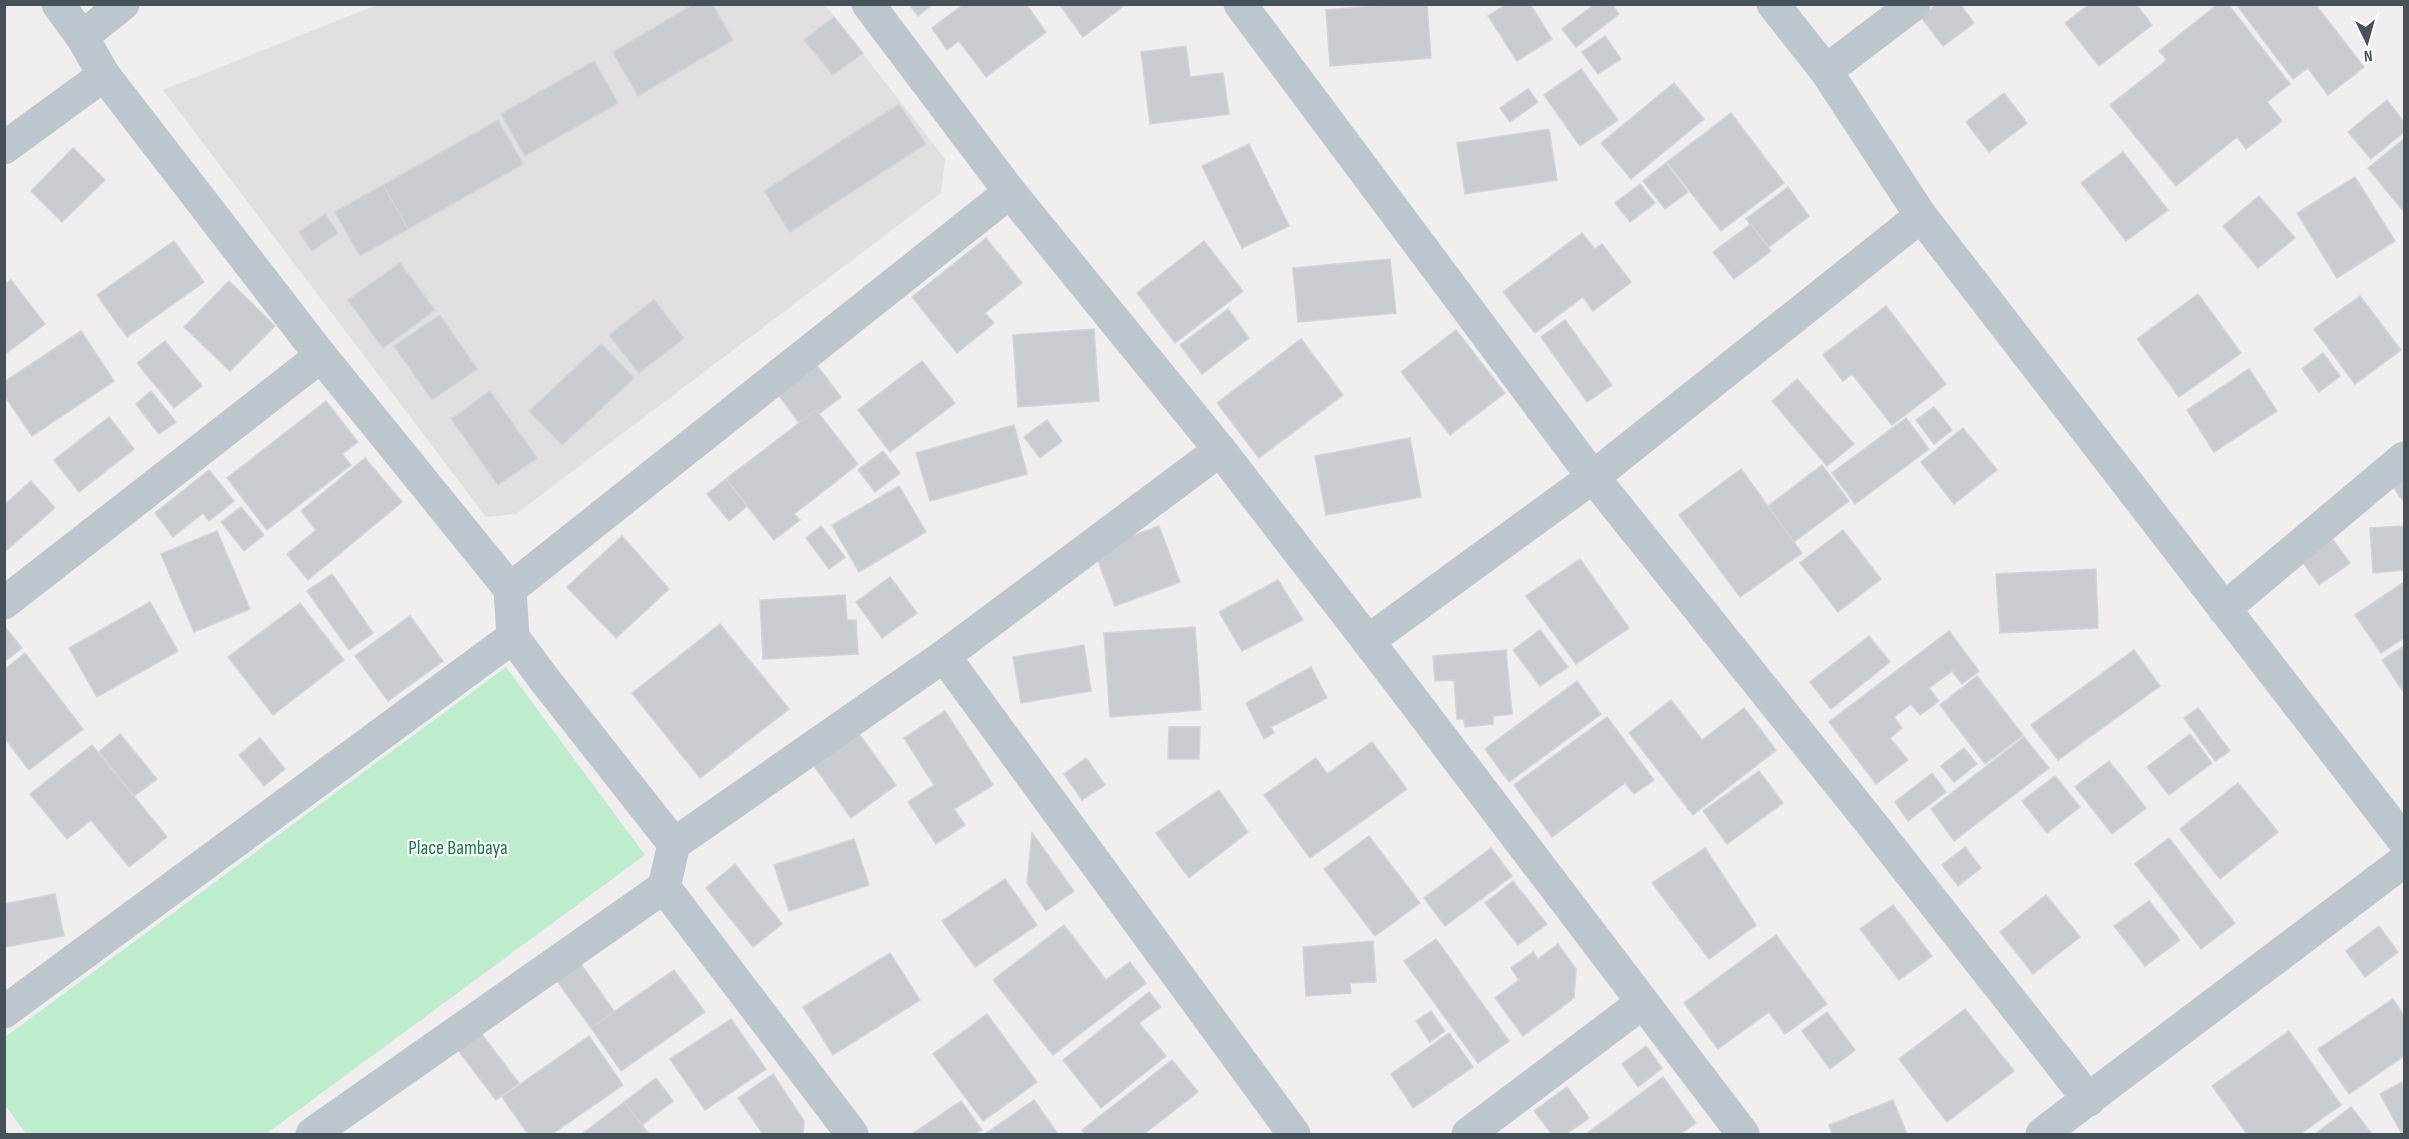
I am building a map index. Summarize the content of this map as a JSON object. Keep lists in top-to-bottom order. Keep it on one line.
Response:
{"parks":["Place Bambaya"],"north":"bottom"}
